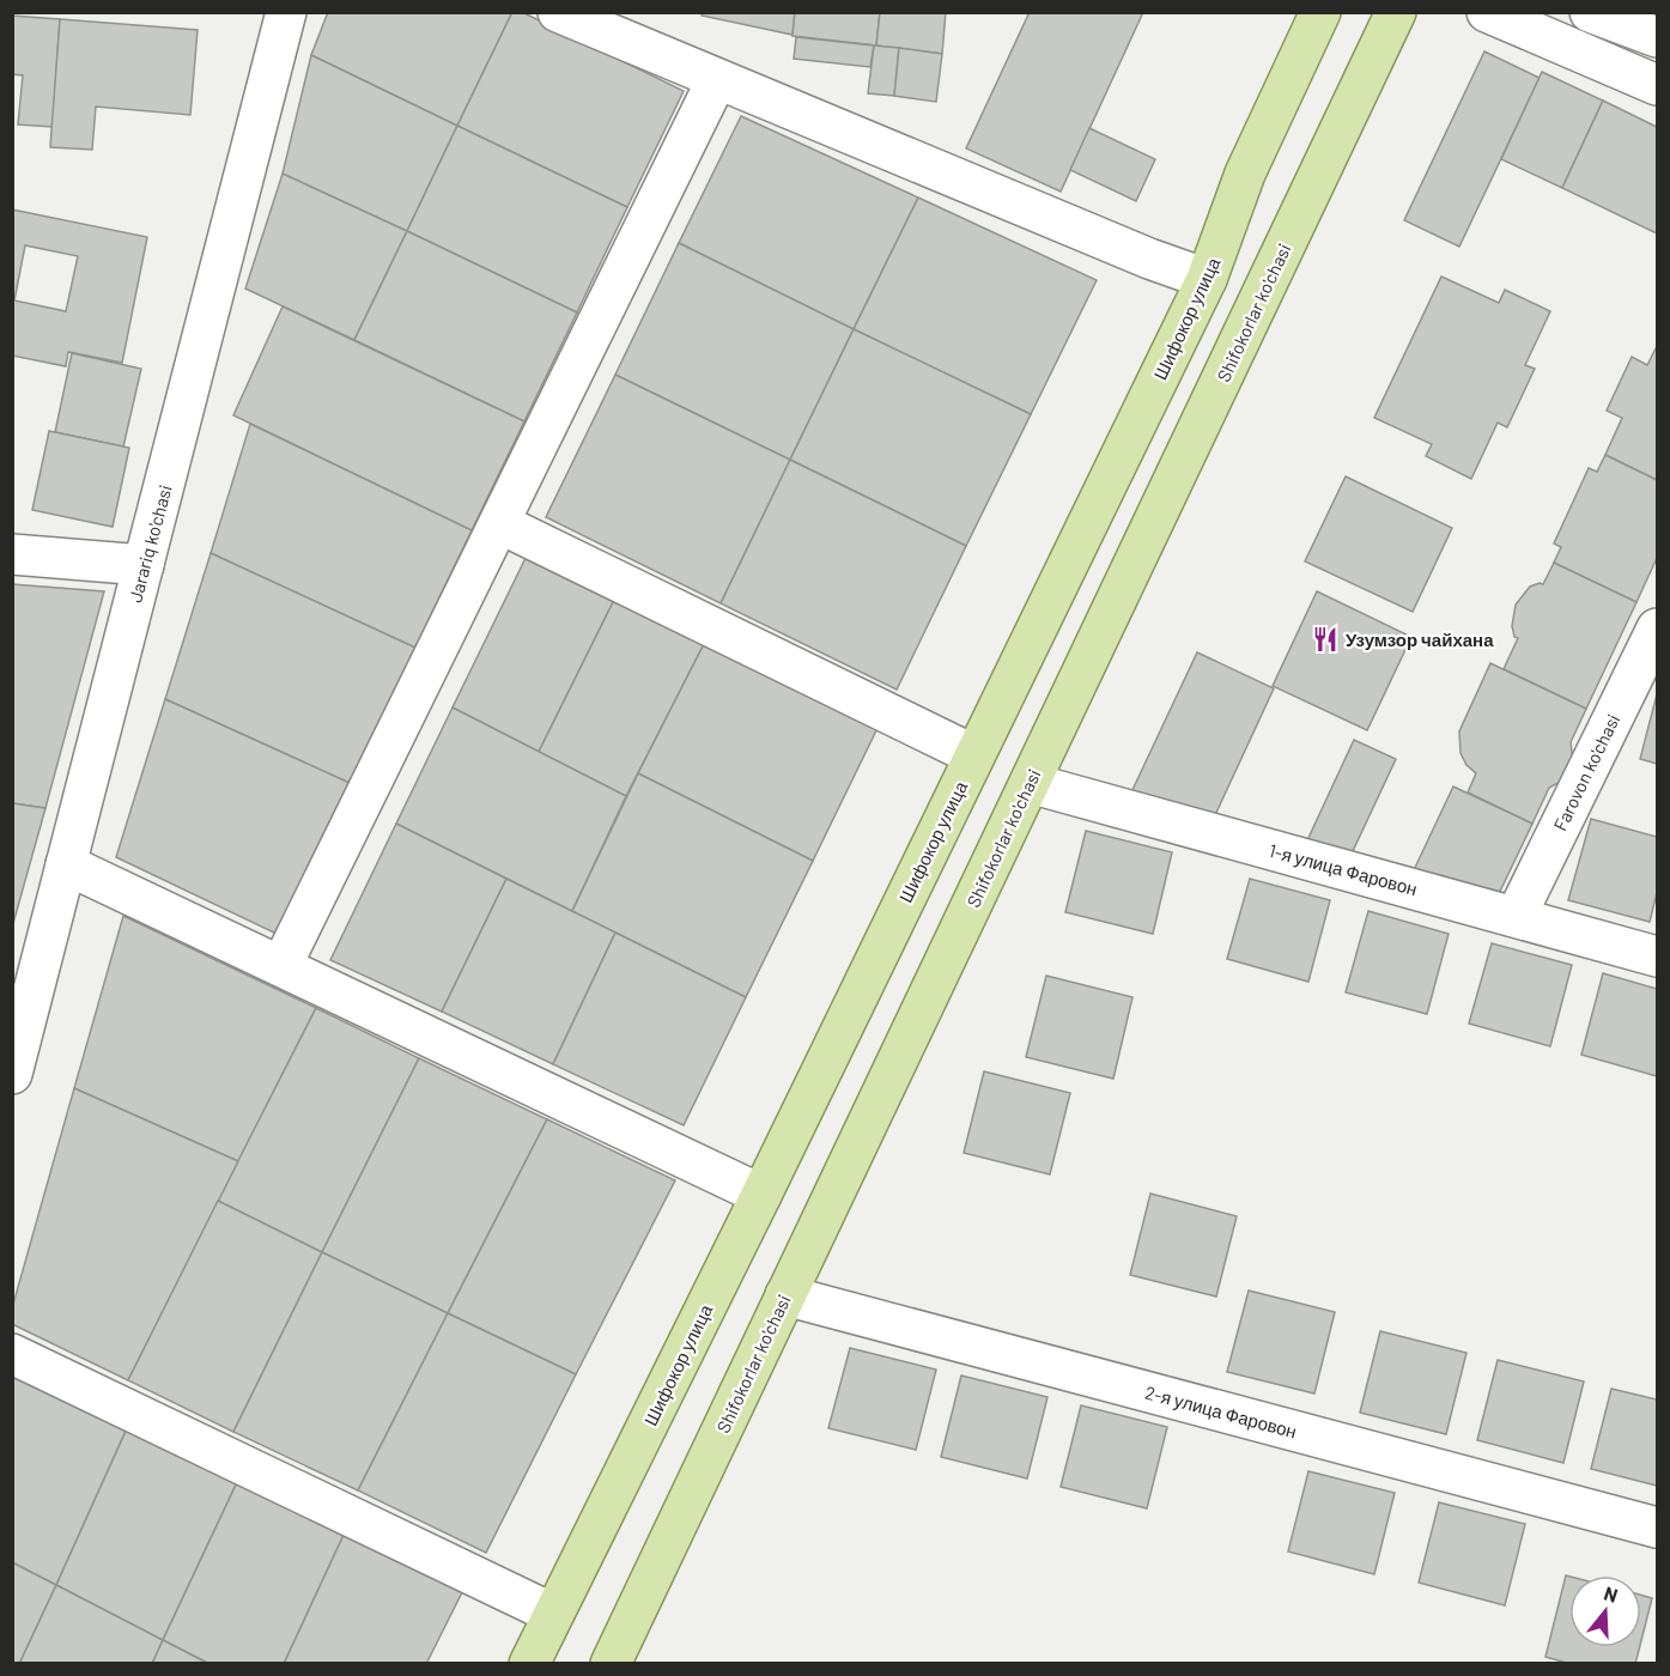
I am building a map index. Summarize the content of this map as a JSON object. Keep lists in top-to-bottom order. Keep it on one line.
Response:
{"streets":{"main road":["Shifokorlar ko'chasi","Шифокор улица"],"street":["Jarariq ko'chasi","Farovon ko'chasi","1-я улица Фаровон","2-я улица Фаровон"]},"crossings":[["Shifokorlar ko'chasi","1-я улица Фаровон"],["Shifokorlar ko'chasi","2-я улица Фаровон"],["Farovon ko'chasi","1-я улица Фаровон"]],"places":{"restaurant":["Узумзор чайхана"]},"north":"top"}
